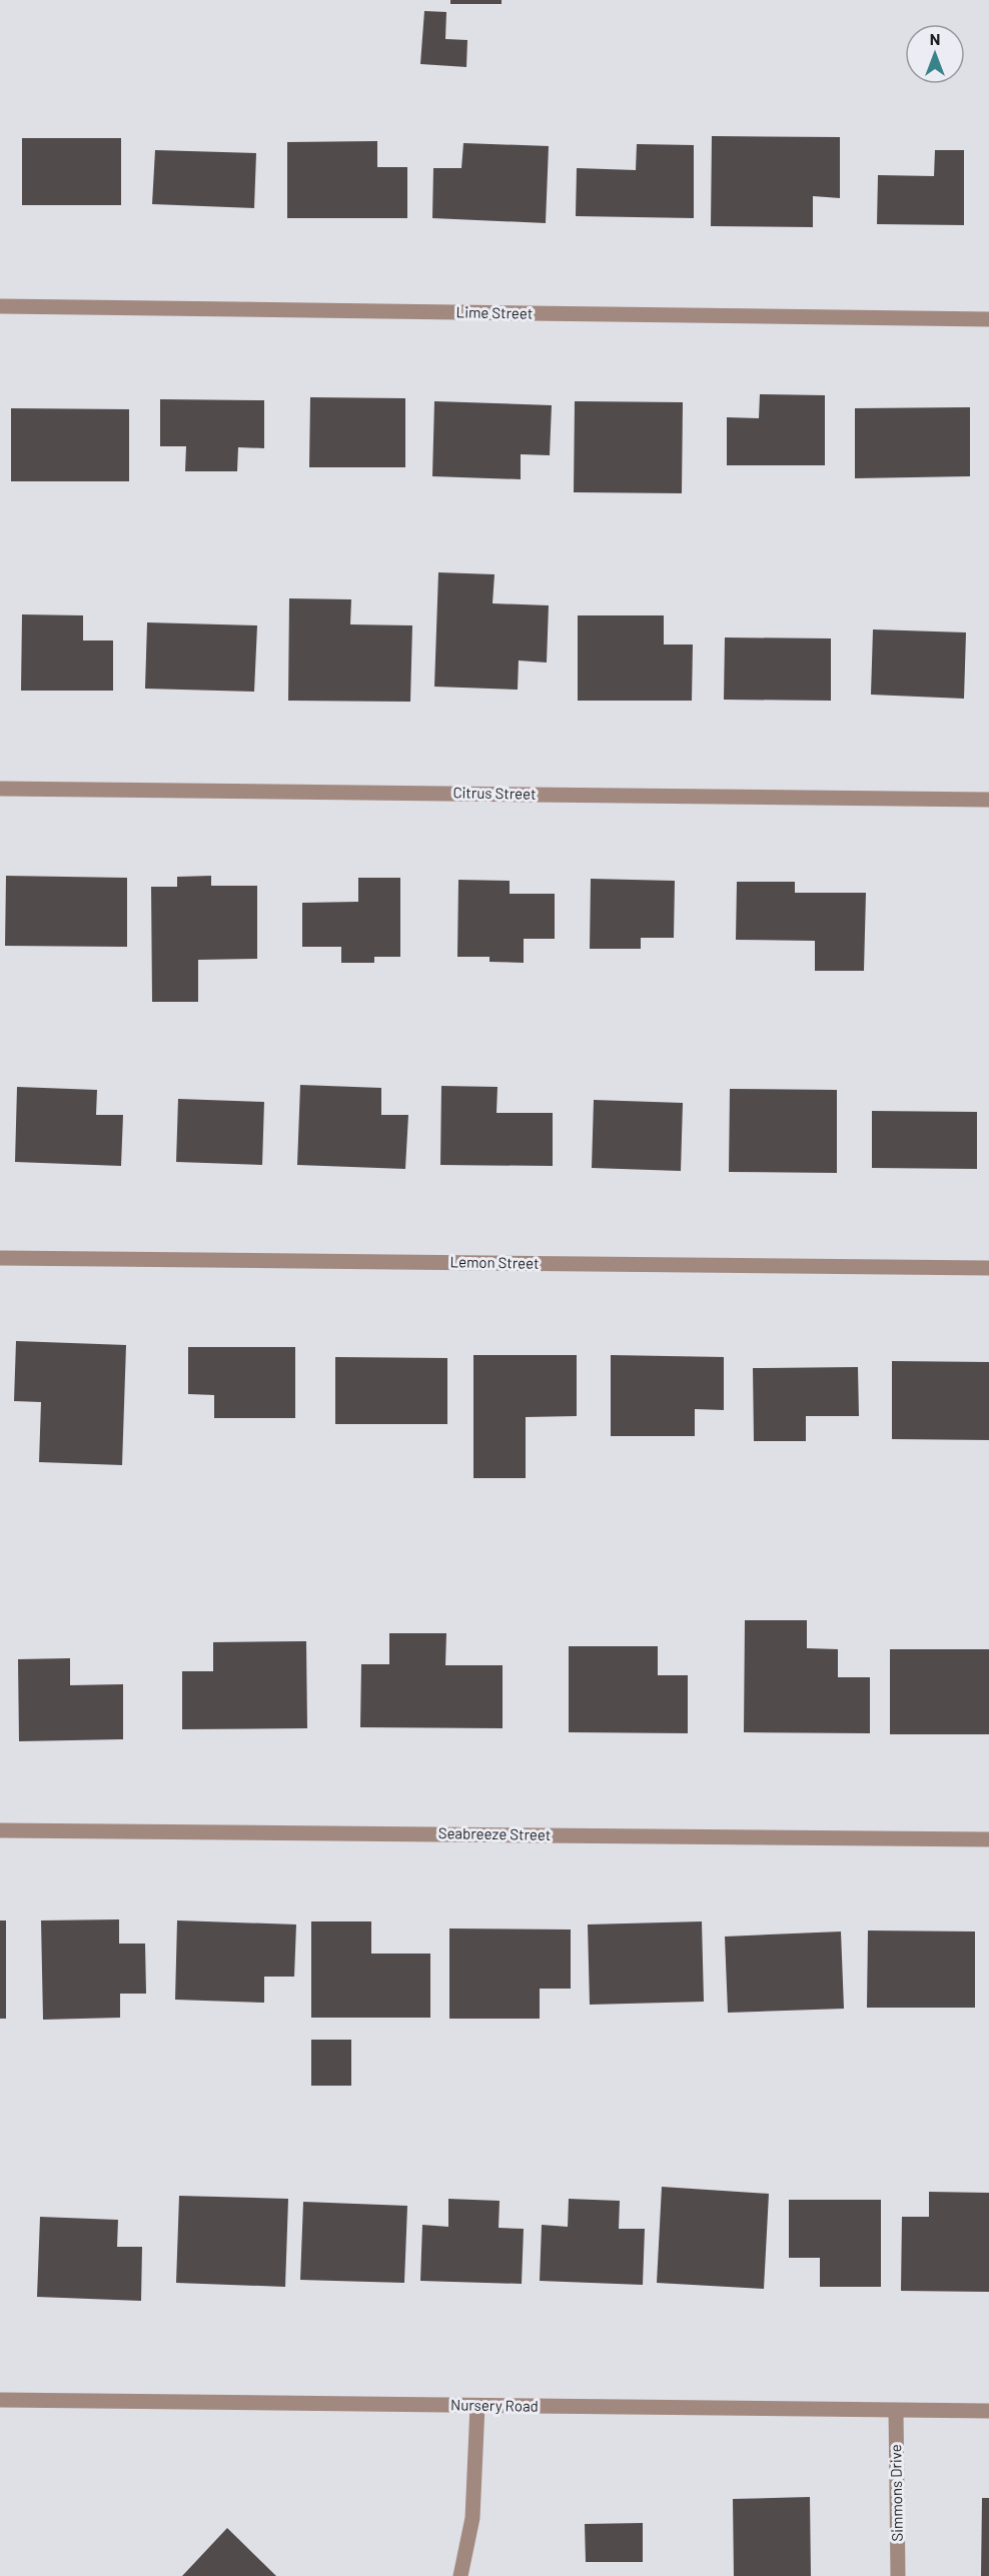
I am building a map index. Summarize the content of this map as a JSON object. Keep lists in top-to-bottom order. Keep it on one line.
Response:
{"streets":{"street":["Lime Street","Citrus Street","Lemon Street","Seabreeze Street","Nursery Road","Simmons Drive"]},"crossings":[["Nursery Road","Simmons Drive"]],"north":"top"}
